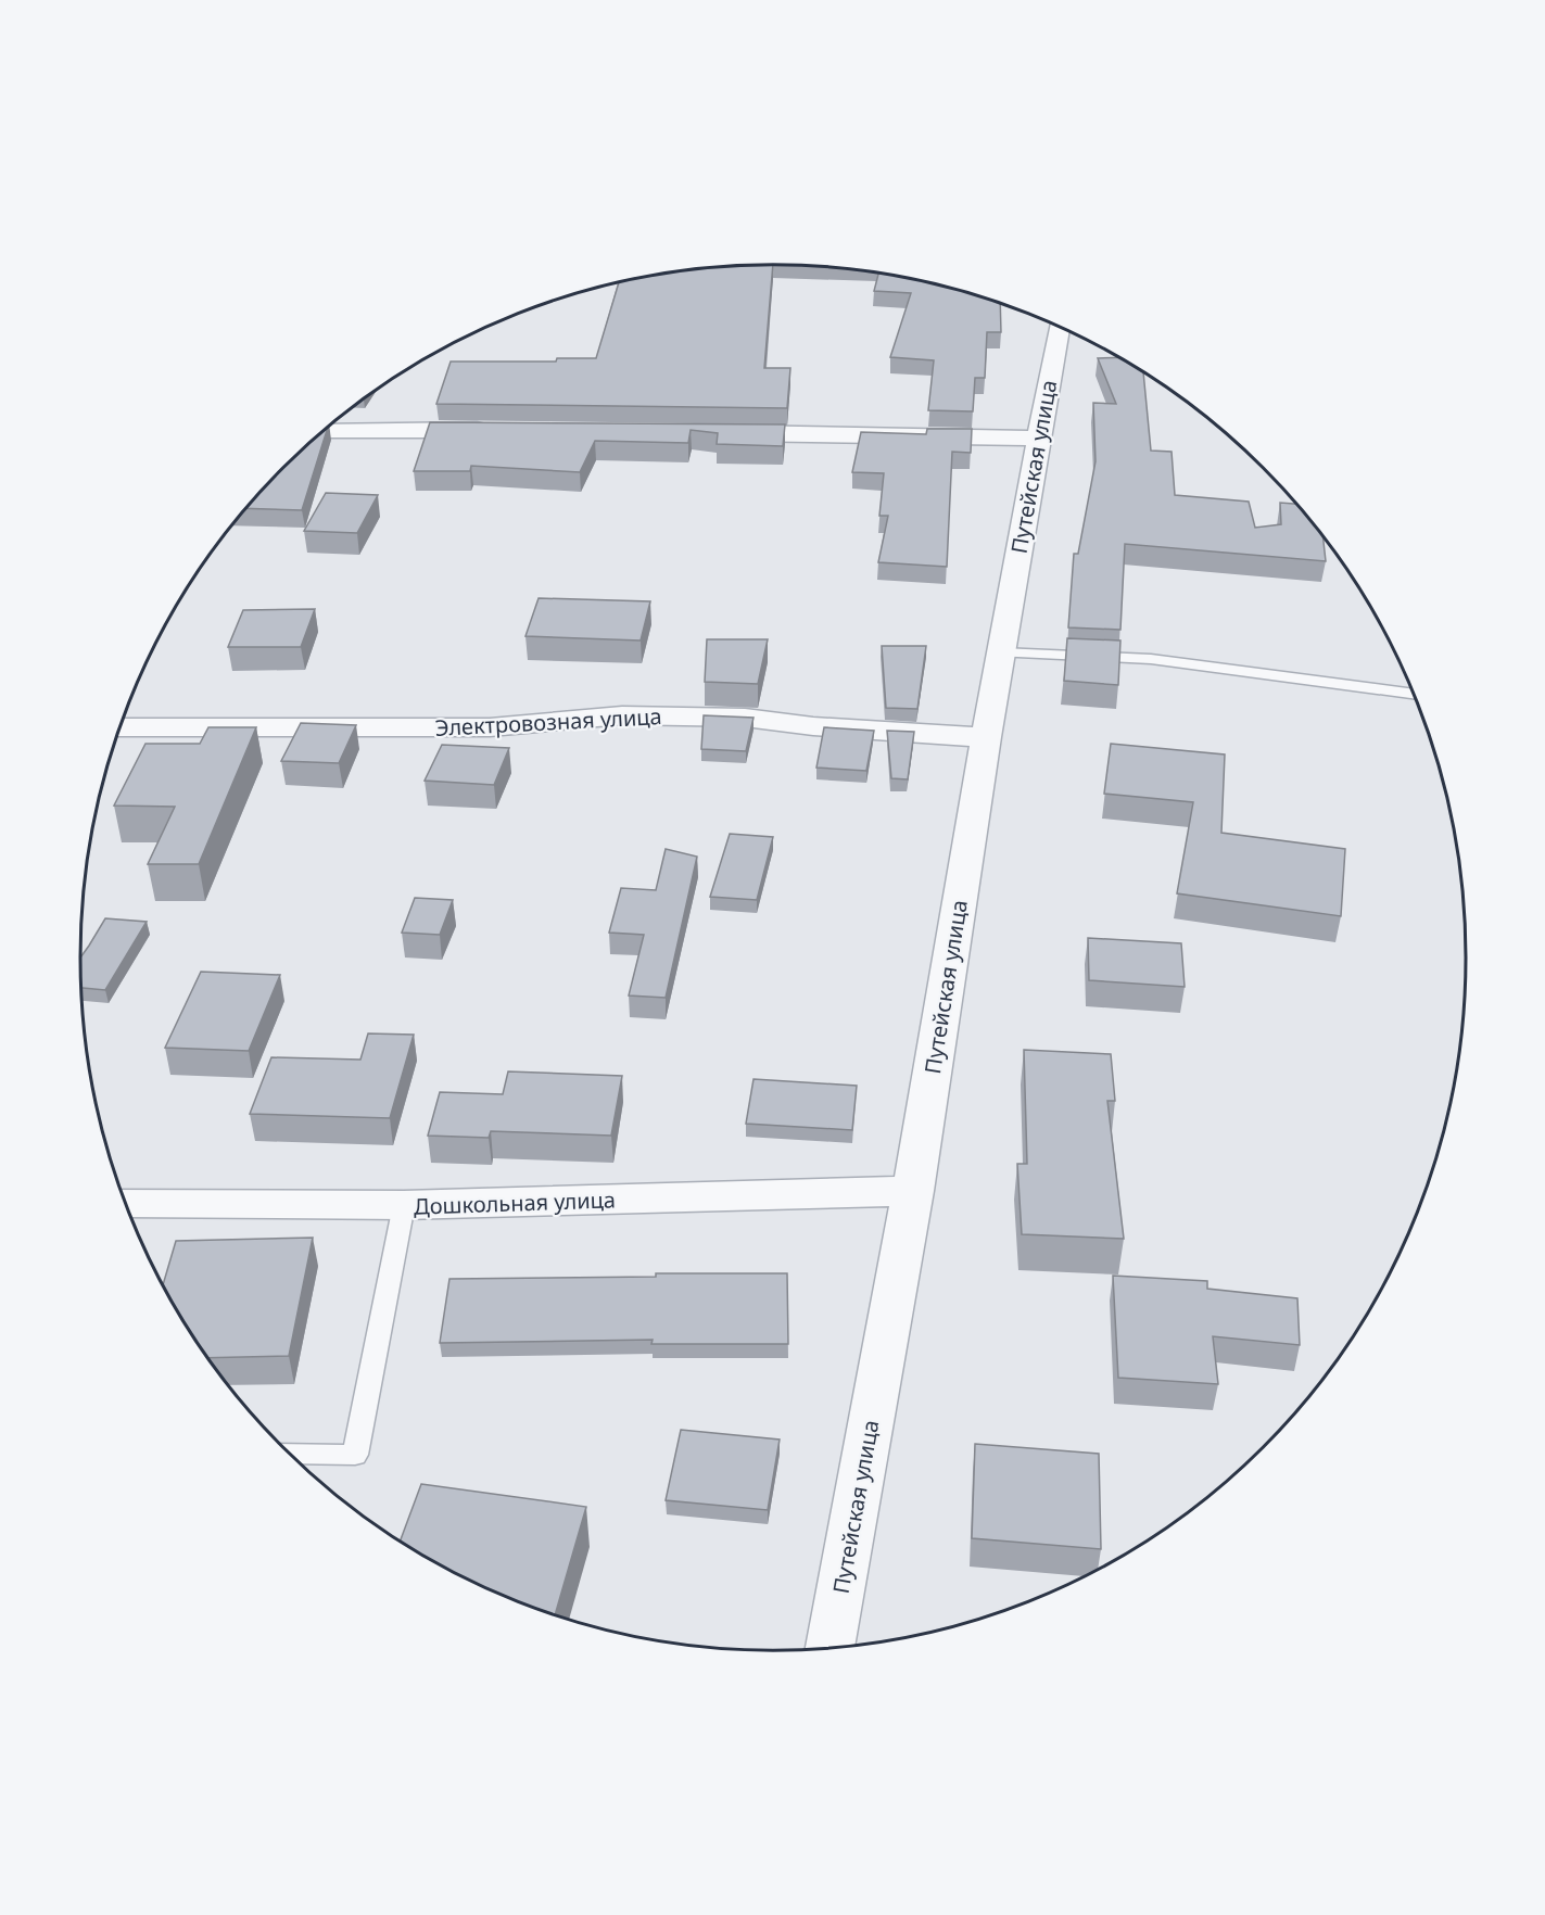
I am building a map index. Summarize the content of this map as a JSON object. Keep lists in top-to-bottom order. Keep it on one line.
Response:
{"streets":{"street":["Путейская улица","Электровозная улица","Дошкольная улица"]},"crossings":[["Путейская улица","Электровозная улица"],["Путейская улица","Дошкольная улица"]]}
